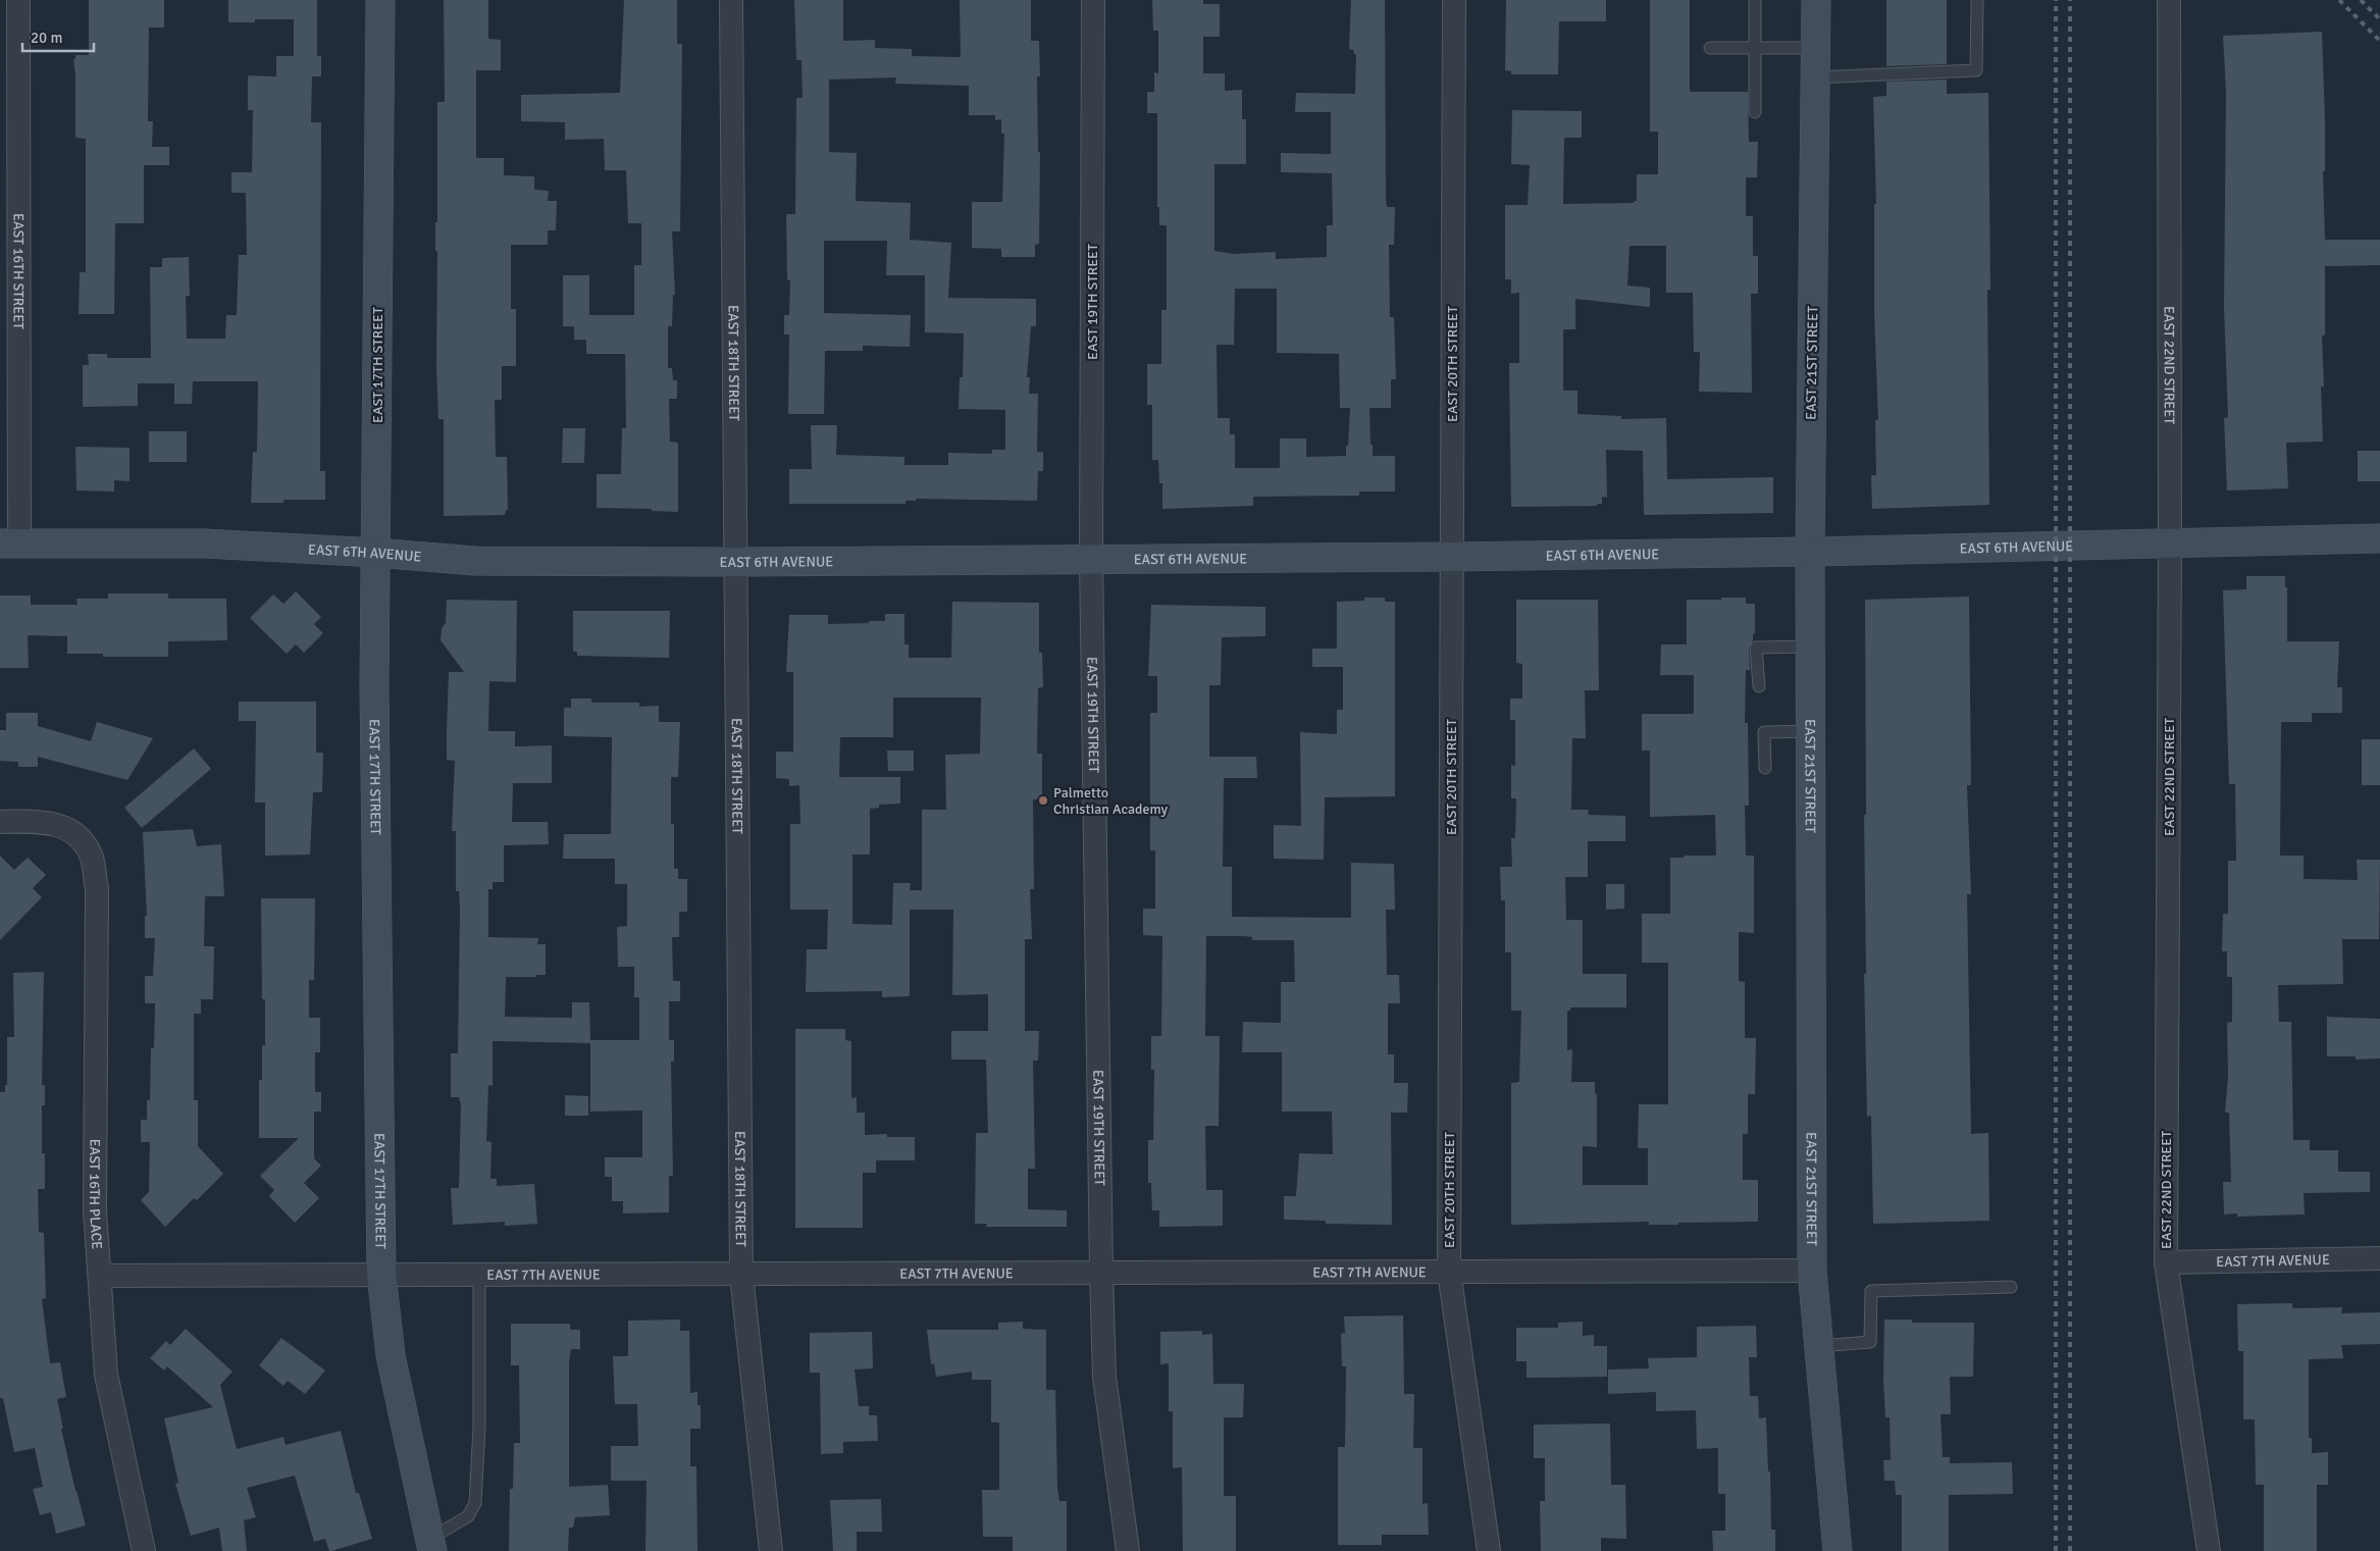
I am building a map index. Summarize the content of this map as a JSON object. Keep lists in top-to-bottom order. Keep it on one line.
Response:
{"streets":{"street":["EAST 16TH STREET","EAST 19TH STREET","EAST 18TH STREET","EAST 21ST STREET","EAST 20TH STREET","EAST 22ND STREET","EAST 17TH STREET","EAST 6TH AVENUE","EAST 16TH PLACE","EAST 7TH AVENUE"]},"crossings":[["EAST 16TH STREET","EAST 6TH AVENUE"],["EAST 19TH STREET","EAST 6TH AVENUE"],["EAST 19TH STREET","EAST 7TH AVENUE"],["EAST 18TH STREET","EAST 6TH AVENUE"],["EAST 18TH STREET","EAST 7TH AVENUE"],["EAST 21ST STREET","EAST 6TH AVENUE"],["EAST 21ST STREET","EAST 7TH AVENUE"],["EAST 20TH STREET","EAST 6TH AVENUE"],["EAST 20TH STREET","EAST 7TH AVENUE"],["EAST 22ND STREET","EAST 6TH AVENUE"],["EAST 22ND STREET","EAST 7TH AVENUE"],["EAST 17TH STREET","EAST 6TH AVENUE"],["EAST 17TH STREET","EAST 7TH AVENUE"],["EAST 16TH PLACE","EAST 7TH AVENUE"]],"places":["Palmetto Christian Academy"],"scale_bar":"20 m"}
